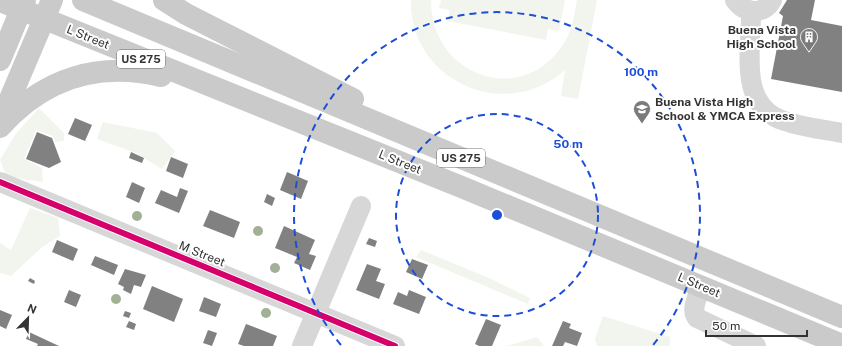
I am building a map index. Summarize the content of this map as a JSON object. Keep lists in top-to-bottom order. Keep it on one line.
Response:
{"streets":{"main road":["L Street","US 275"],"street":["M Street"]},"places":{"building":["Buena Vista High School"],"school or university":["Buena Vista High School & YMCA Express"]},"scale_bar":"50 m","north":"top right","rings":["100 m","50 m"]}
